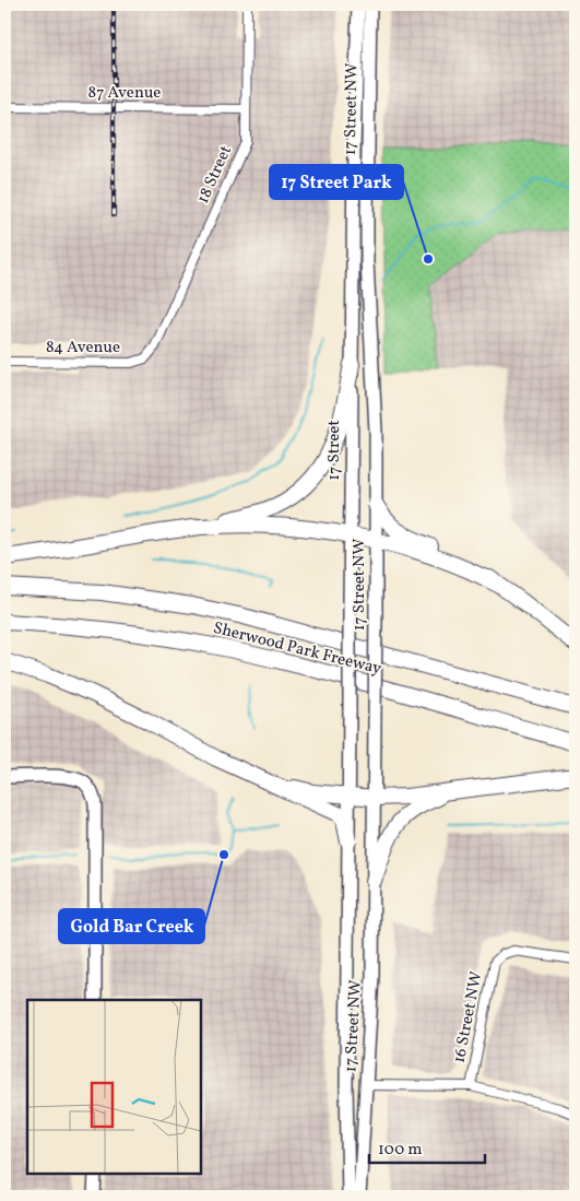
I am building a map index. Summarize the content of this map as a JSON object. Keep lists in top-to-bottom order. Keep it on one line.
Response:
{"streets":{"highway":["Sherwood Park Freeway"],"main road":["17 Street NW","17 Street"],"street":["87 Avenue","18 Street","84 Avenue","16 Street NW"]},"crossings":[["87 Avenue","18 Street"],["17 Street NW","17 Street"],["18 Street","84 Avenue"]],"places":["17 Street Park","Gold Bar Creek"],"scale_bar":"100 m"}
